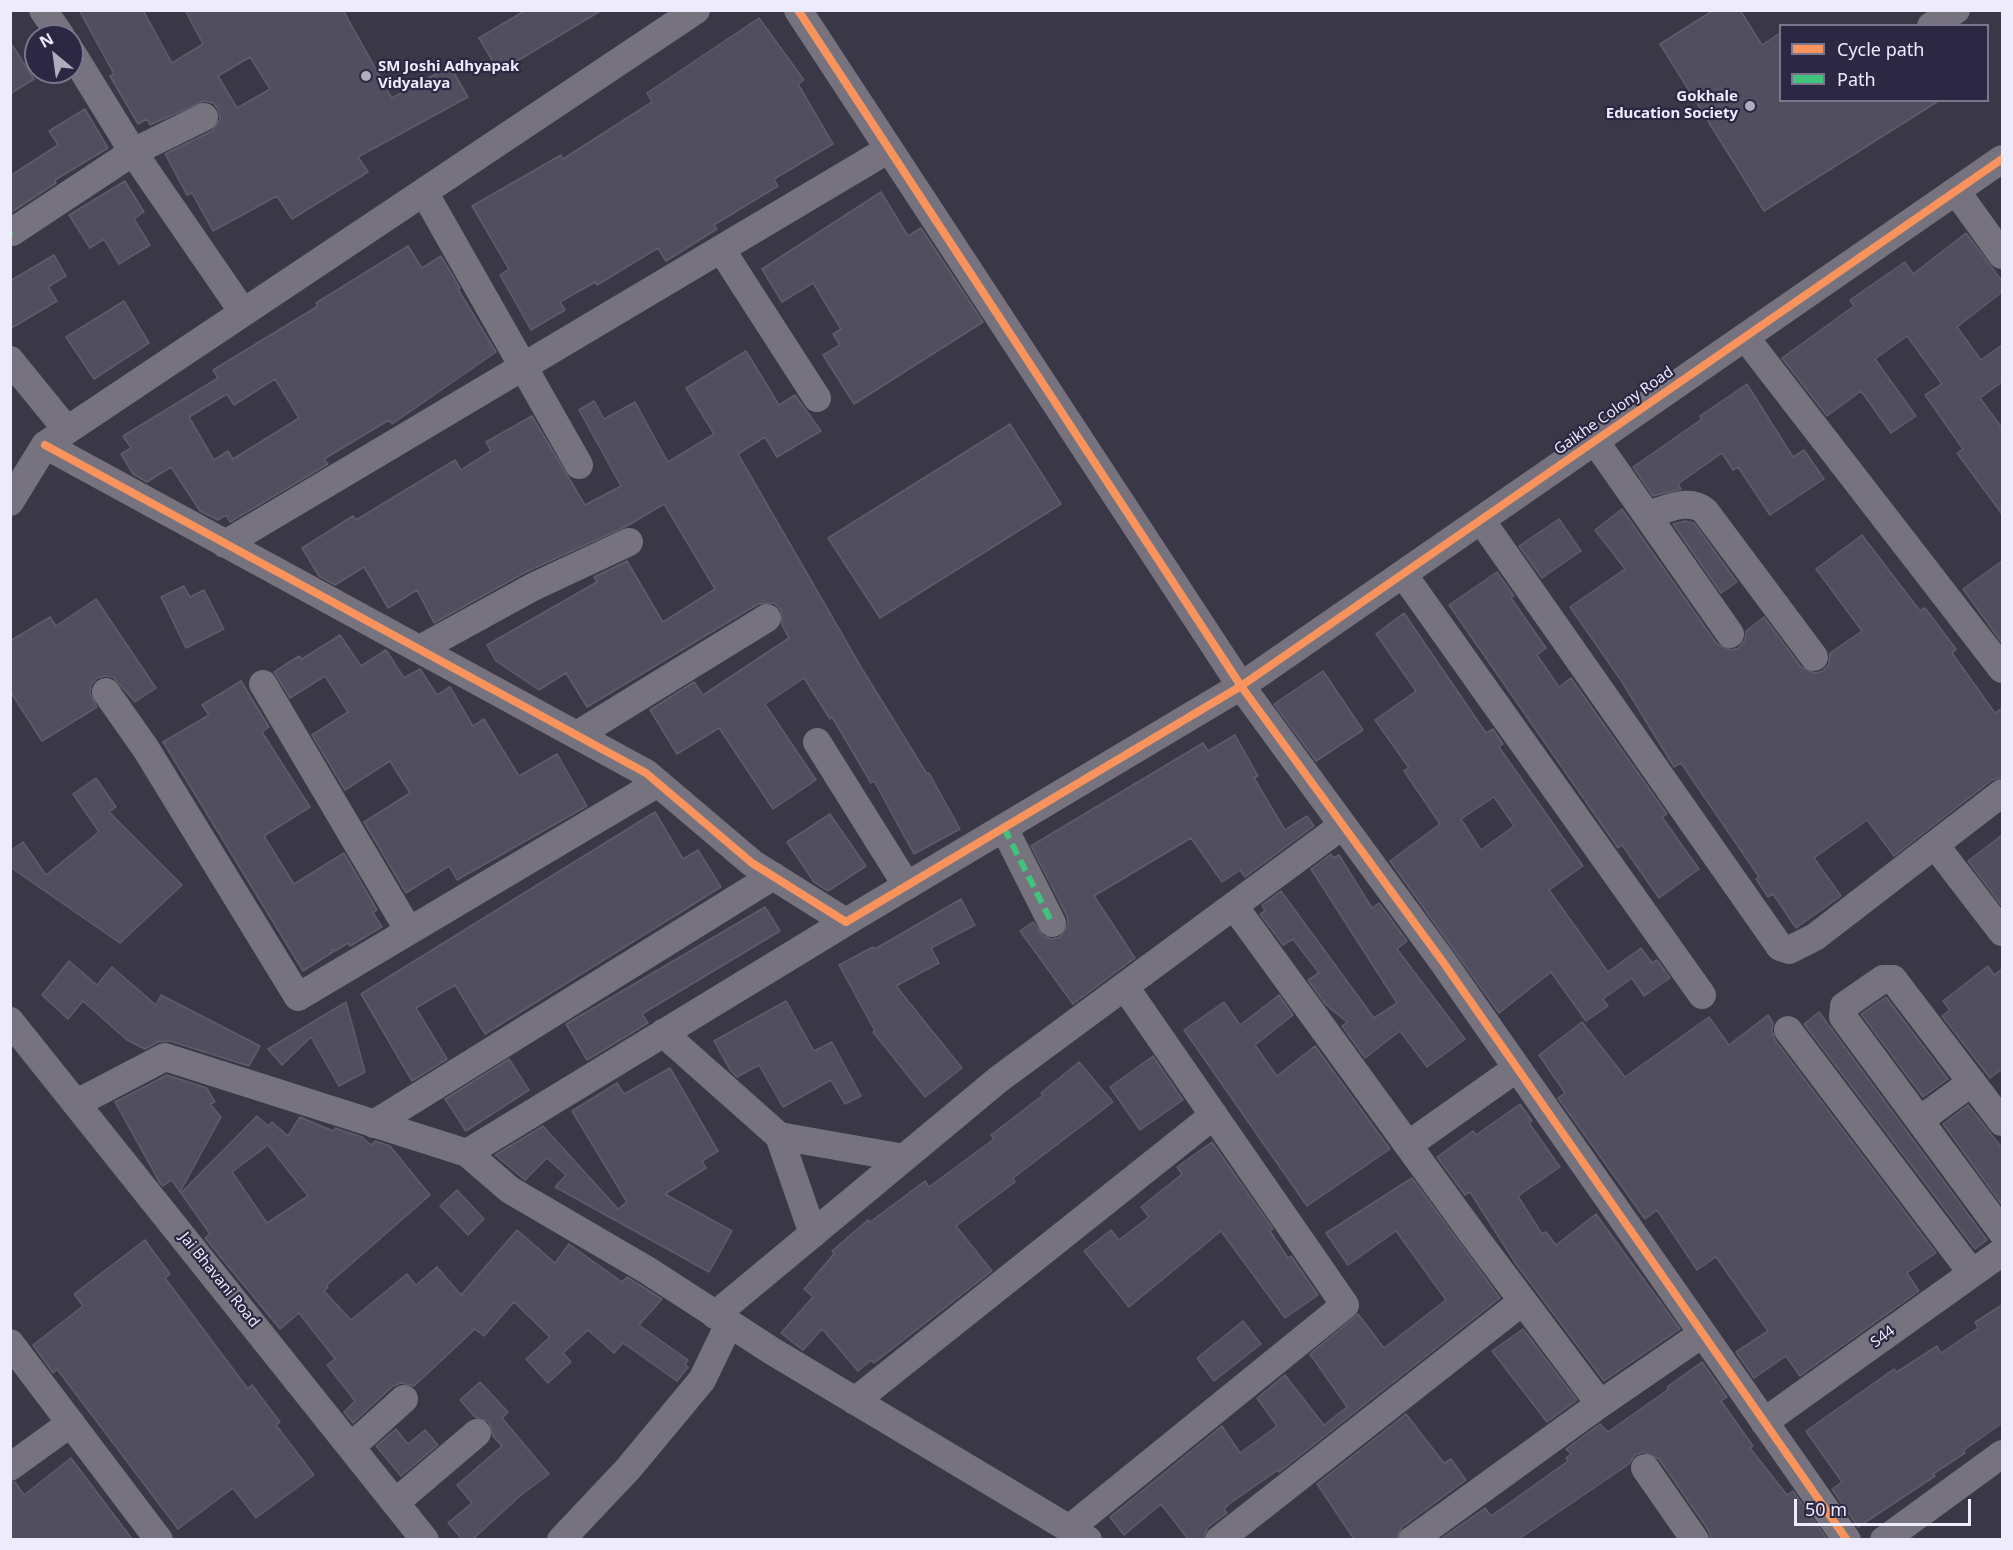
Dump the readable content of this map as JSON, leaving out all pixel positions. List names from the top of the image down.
{
  "streets": {
    "street": ["Gaikhe Colony Road", "Jai Bhavani Road", "S44"]
  },
  "places": ["SM Joshi Adhyapak Vidyalaya", "Gokhale Education Society"],
  "legend": ["Cycle path", "Path"],
  "scale_bar": "50 m",
  "north": "top left"
}
